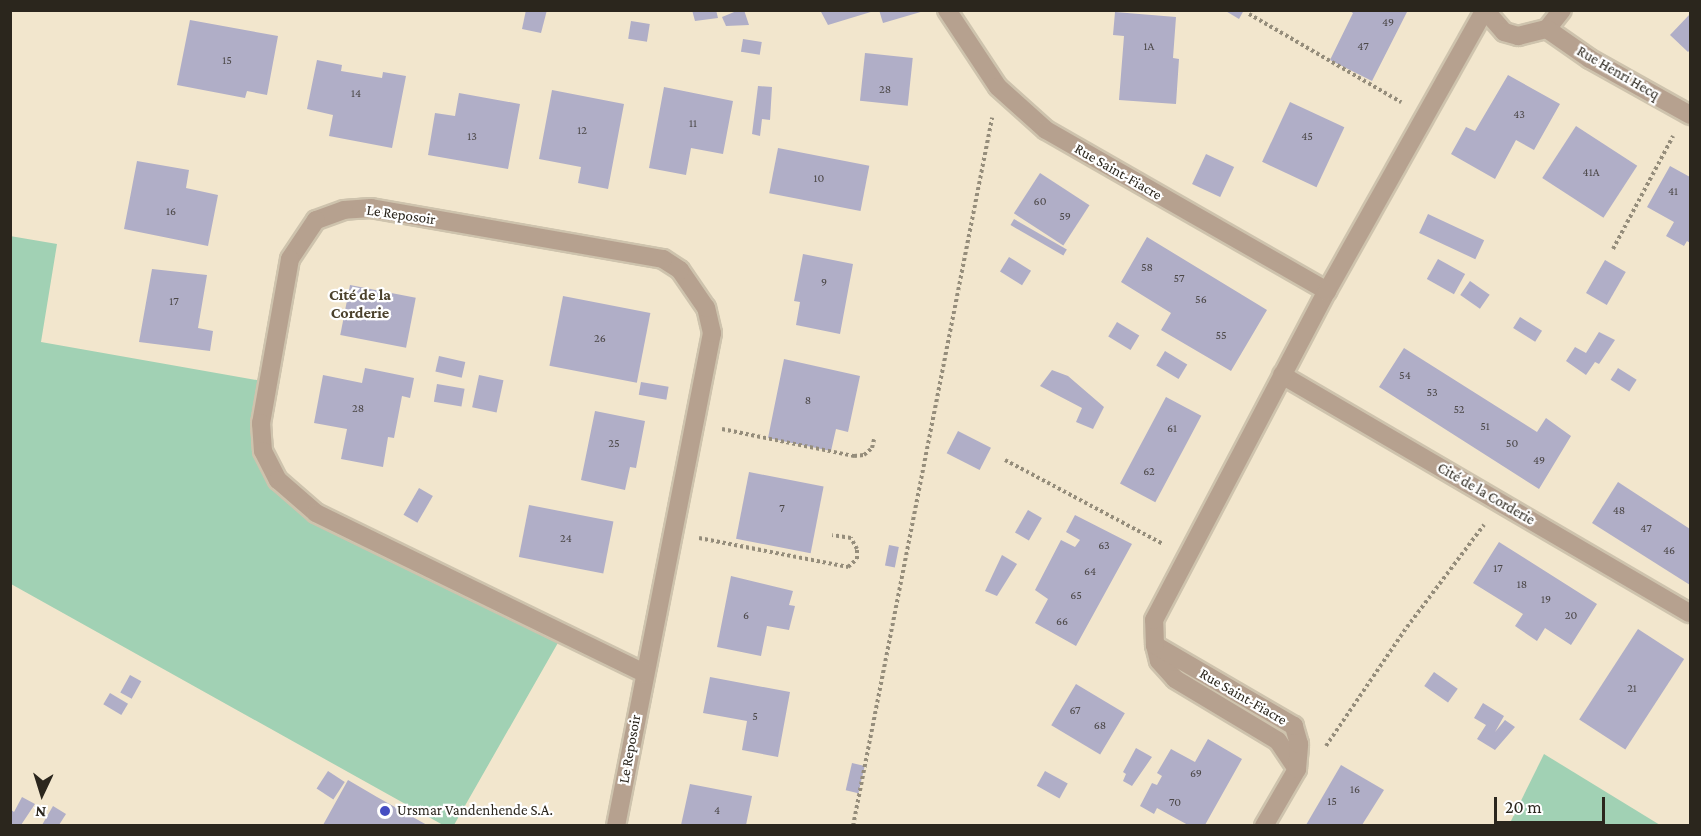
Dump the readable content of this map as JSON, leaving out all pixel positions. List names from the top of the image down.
{
  "streets": {
    "street": [
      "Rue Henri Hecq",
      "Rue Saint-Fiacre",
      "Le Reposoir",
      "Cité de la Corderie"
    ]
  },
  "crossings": [
    ["Rue Saint-Fiacre", "Cité de la Corderie"]
  ],
  "districts": ["Cité de la Corderie"],
  "places": ["Ursmar Vandenhende S.A."],
  "house_numbers": [
    "49",
    "1A",
    "47",
    "15",
    "28",
    "14",
    "43",
    "11",
    "12",
    "13",
    "45",
    "41A",
    "10",
    "41",
    "60",
    "16",
    "59",
    "58",
    "57",
    "9",
    "56",
    "17",
    "55",
    "26",
    "54",
    "53",
    "8",
    "28",
    "52",
    "51",
    "61",
    "25",
    "50",
    "49",
    "62",
    "7",
    "48",
    "47",
    "24",
    "63",
    "46",
    "17",
    "64",
    "18",
    "65",
    "19",
    "6",
    "20",
    "66",
    "21",
    "67",
    "5",
    "68",
    "69",
    "16",
    "15",
    "70",
    "4"
  ],
  "scale_bar": "20 m",
  "north": "bottom"
}
